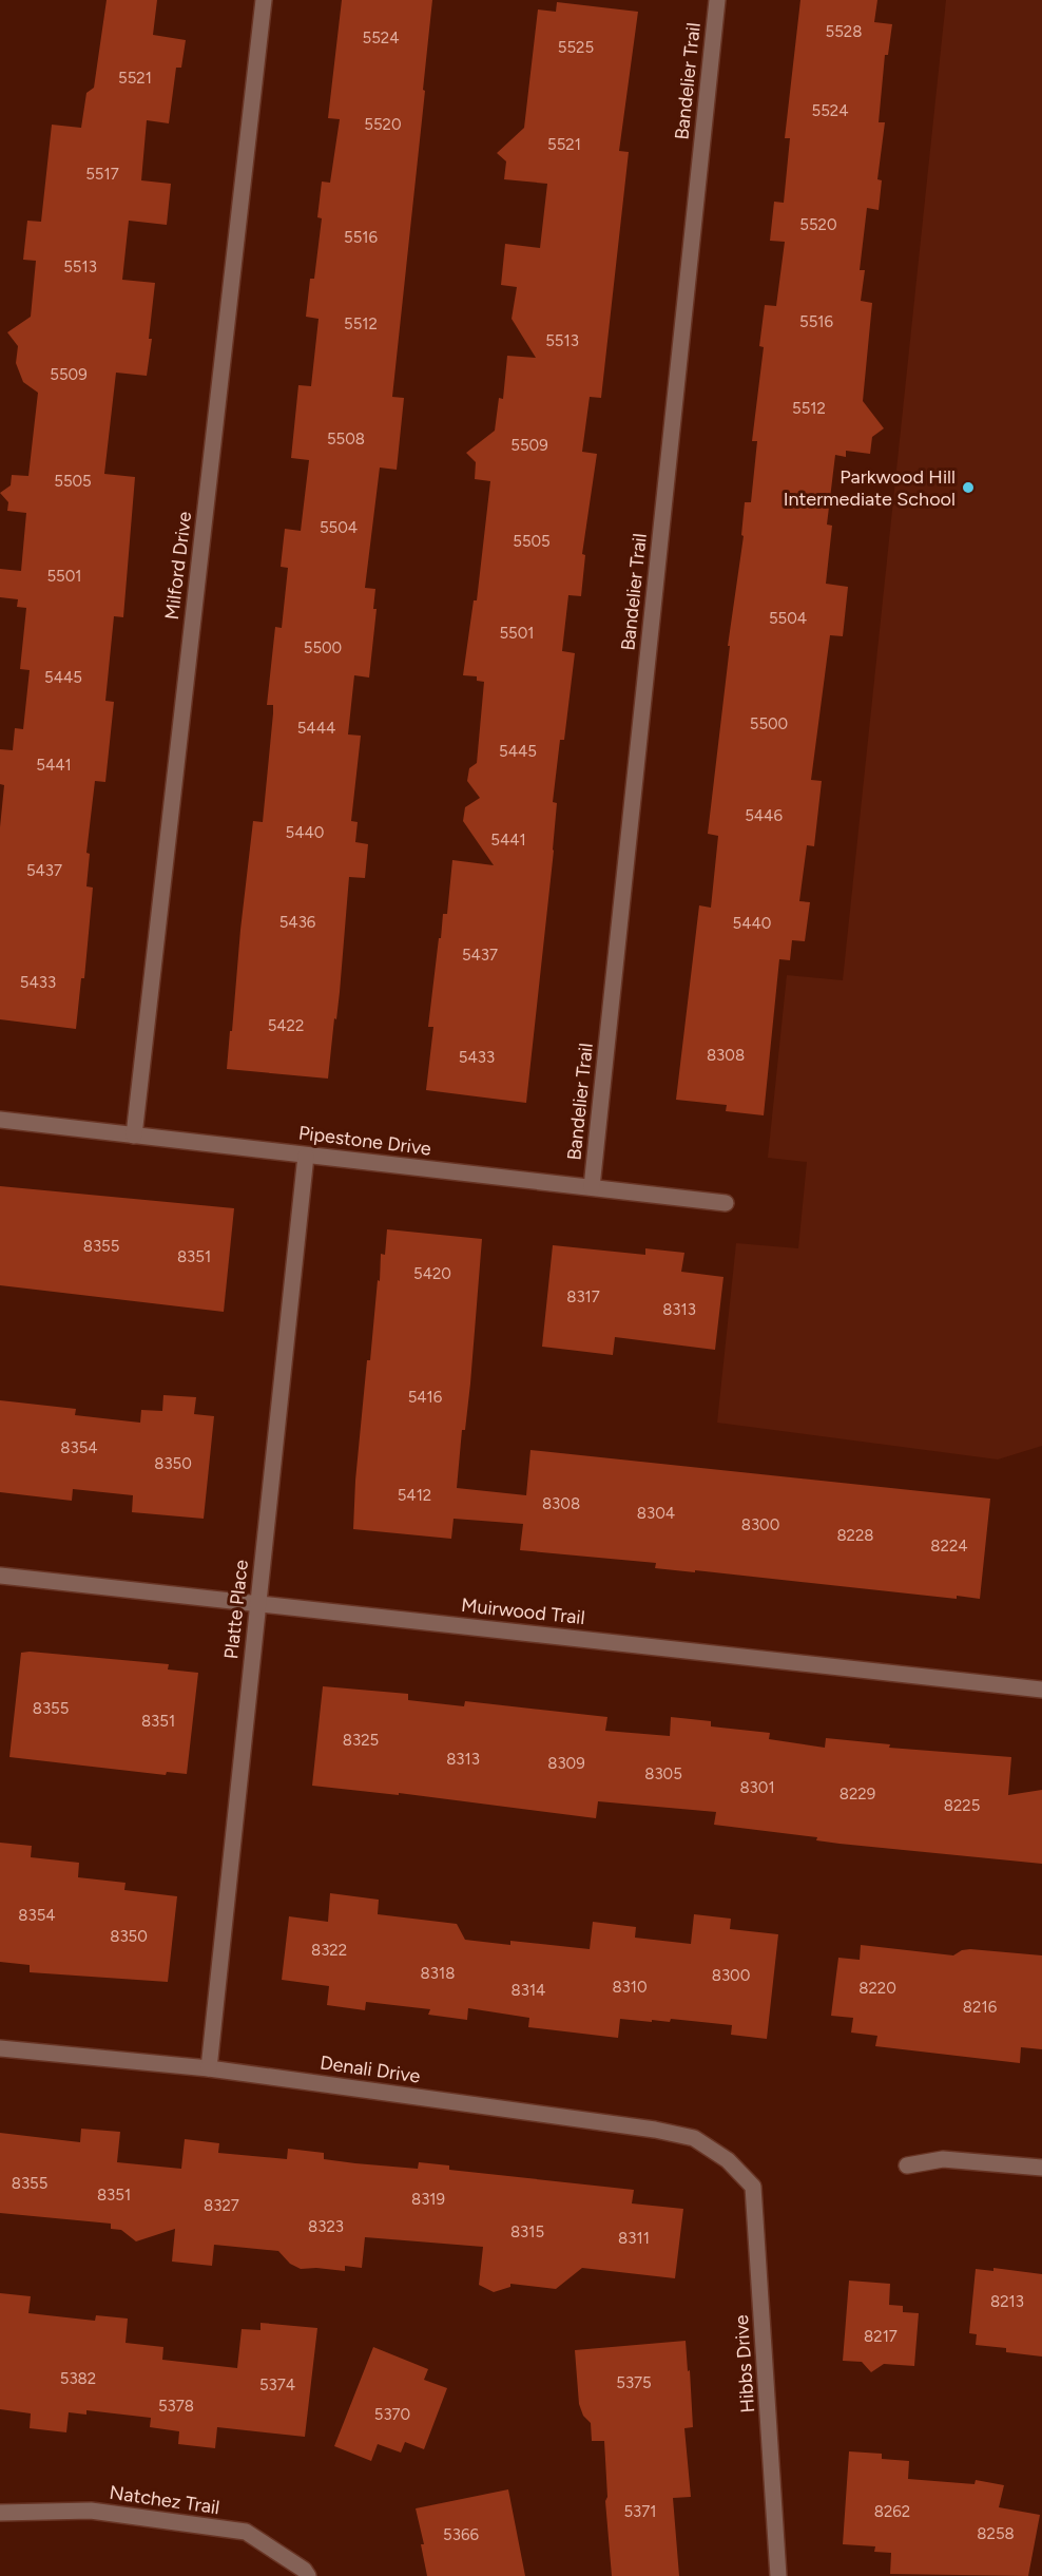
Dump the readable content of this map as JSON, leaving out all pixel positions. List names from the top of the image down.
{
  "streets": {
    "street": [
      "Bandelier Trail",
      "Milford Drive",
      "Pipestone Drive",
      "Platte Place",
      "Muirwood Trail",
      "Denali Drive",
      "Hibbs Drive",
      "Natchez Trail"
    ]
  },
  "crossings": [
    ["Bandelier Trail", "Pipestone Drive"],
    ["Milford Drive", "Pipestone Drive"],
    ["Pipestone Drive", "Platte Place"],
    ["Platte Place", "Muirwood Trail"],
    ["Platte Place", "Denali Drive"],
    ["Denali Drive", "Hibbs Drive"]
  ],
  "places": ["Parkwood Hill Intermediate School"],
  "house_numbers": [
    "5528",
    "5524",
    "5525",
    "5521",
    "5524",
    "5520",
    "5521",
    "5517",
    "5520",
    "5516",
    "5513",
    "5516",
    "5512",
    "5513",
    "5509",
    "5512",
    "5508",
    "5509",
    "5505",
    "5504",
    "5505",
    "5501",
    "5504",
    "5501",
    "5500",
    "5445",
    "5500",
    "5444",
    "5445",
    "5441",
    "5446",
    "5440",
    "5441",
    "5437",
    "5436",
    "5440",
    "5437",
    "5433",
    "5422",
    "8308",
    "5433",
    "8355",
    "8351",
    "5420",
    "8317",
    "8313",
    "5416",
    "8354",
    "8350",
    "5412",
    "8308",
    "8304",
    "8300",
    "8228",
    "8224",
    "8355",
    "8351",
    "8325",
    "8313",
    "8309",
    "8305",
    "8301",
    "8229",
    "8225",
    "8354",
    "8350",
    "8322",
    "8318",
    "8300",
    "8310",
    "8220",
    "8314",
    "8216",
    "8355",
    "8351",
    "8319",
    "8327",
    "8323",
    "8315",
    "8311",
    "8213",
    "8217",
    "5382",
    "5375",
    "5374",
    "5378",
    "5370",
    "5371",
    "8262",
    "8258",
    "5366"
  ]
}
